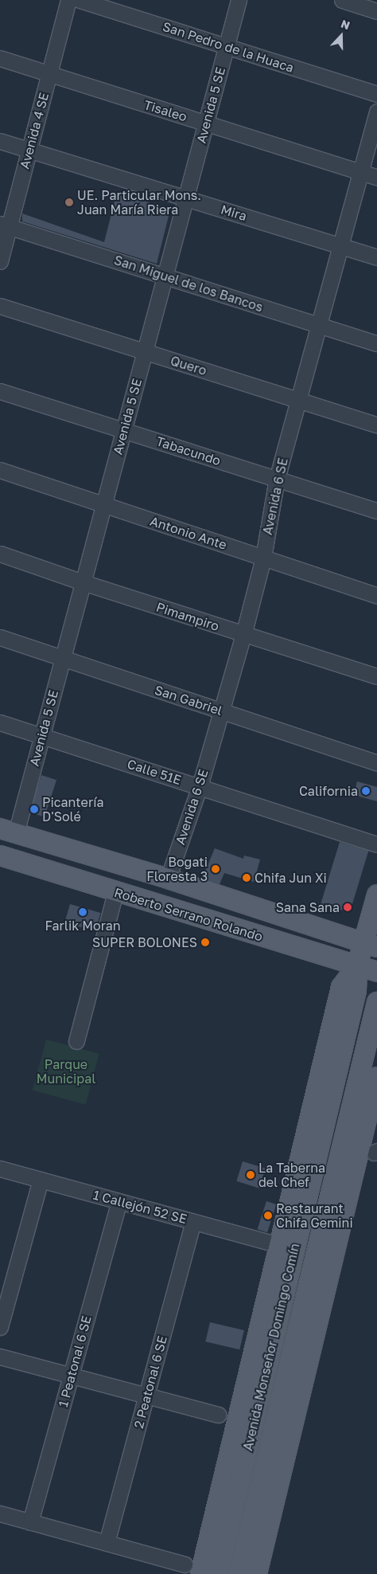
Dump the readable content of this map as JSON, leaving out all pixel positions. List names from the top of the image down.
{
  "streets": {
    "main road": ["Roberto Serrano Rolando", "Avenida Monseñor Domingo Comín"],
    "street": [
      "San Pedro de la Huaca",
      "Avenida 5 SE",
      "Tisaleo",
      "Avenida 4 SE",
      "Mira",
      "San Miguel de los Bancos",
      "Quero",
      "Tabacundo",
      "Avenida 6 SE",
      "Antonio Ante",
      "Pimampiro",
      "San Gabriel",
      "Calle 51E",
      "1 Callejón 52 SE",
      "1 Peatonal 6 SE",
      "2 Peatonal 6 SE"
    ]
  },
  "crossings": [
    ["San Pedro de la Huaca", "Avenida 5 SE"],
    ["Avenida 5 SE", "Tisaleo"],
    ["Avenida 5 SE", "Mira"],
    ["Avenida 5 SE", "San Miguel de los Bancos"],
    ["Avenida 5 SE", "Quero"],
    ["Avenida 5 SE", "Tabacundo"],
    ["Avenida 5 SE", "Antonio Ante"],
    ["Avenida 5 SE", "Pimampiro"],
    ["Avenida 5 SE", "San Gabriel"],
    ["Avenida 5 SE", "Calle 51E"],
    ["Avenida 5 SE", "Roberto Serrano Rolando"],
    ["Tisaleo", "Avenida 4 SE"],
    ["Tisaleo", "Avenida 6 SE"],
    ["Avenida 4 SE", "Mira"],
    ["Avenida 4 SE", "San Miguel de los Bancos"],
    ["Mira", "Avenida 6 SE"],
    ["San Miguel de los Bancos", "Avenida 6 SE"],
    ["Quero", "Avenida 6 SE"],
    ["Tabacundo", "Avenida 6 SE"],
    ["Avenida 6 SE", "Antonio Ante"],
    ["Avenida 6 SE", "Pimampiro"],
    ["Avenida 6 SE", "San Gabriel"],
    ["Avenida 6 SE", "Calle 51E"],
    ["Avenida 6 SE", "Roberto Serrano Rolando"],
    ["Roberto Serrano Rolando", "Avenida Monseñor Domingo Comín"],
    ["1 Callejón 52 SE", "Avenida Monseñor Domingo Comín"],
    ["1 Callejón 52 SE", "1 Peatonal 6 SE"],
    ["1 Callejón 52 SE", "2 Peatonal 6 SE"]
  ],
  "parks": ["Parque Municipal"],
  "places": [
    "UE. Particular Mons. Juan María Riera",
    "California",
    "Picantería D'Solé",
    "Bogati Floresta 3",
    "Chifa Jun Xi",
    "Sana Sana",
    "Farlik Moran",
    "SUPER BOLONES",
    "La Taberna del Chef",
    "Restaurant Chifa Gemini"
  ],
  "north": "top"
}
